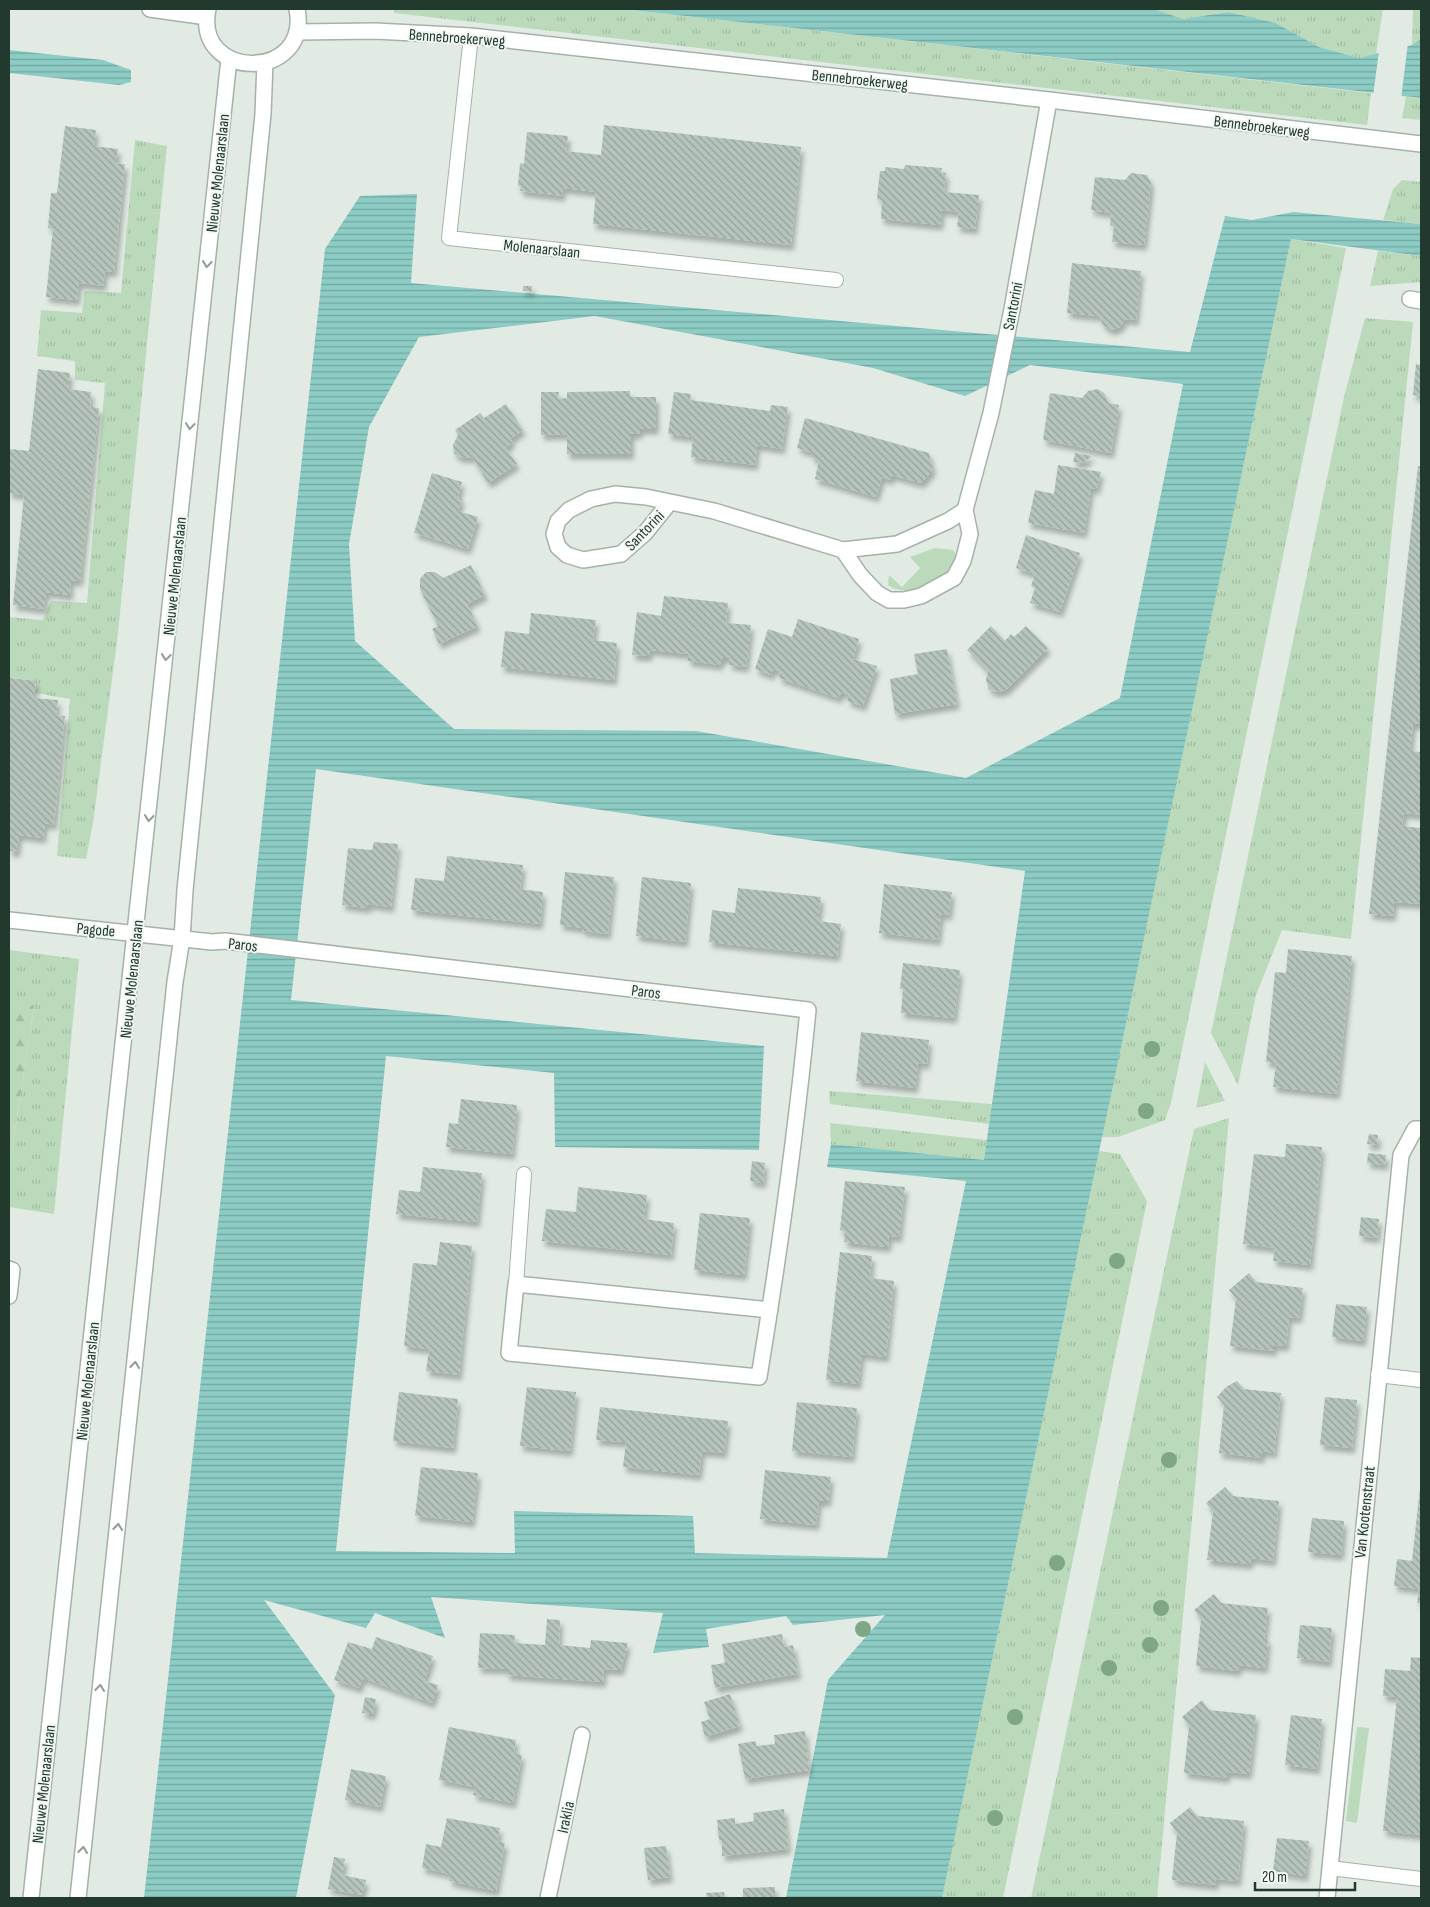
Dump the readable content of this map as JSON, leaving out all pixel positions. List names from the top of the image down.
{
  "streets": {
    "street": [
      "Bennebroekerweg",
      "Nieuwe Molenaarslaan",
      "Santorini",
      "Pagode",
      "Paros",
      "Van Kootenstraat",
      "Iraklia"
    ],
    "lane": ["Molenaarslaan"]
  },
  "crossings": [
    ["Bennebroekerweg", "Molenaarslaan"],
    ["Bennebroekerweg", "Santorini"],
    ["Nieuwe Molenaarslaan", "Pagode"],
    ["Pagode", "Paros"]
  ],
  "scale_bar": "20 m"
}
